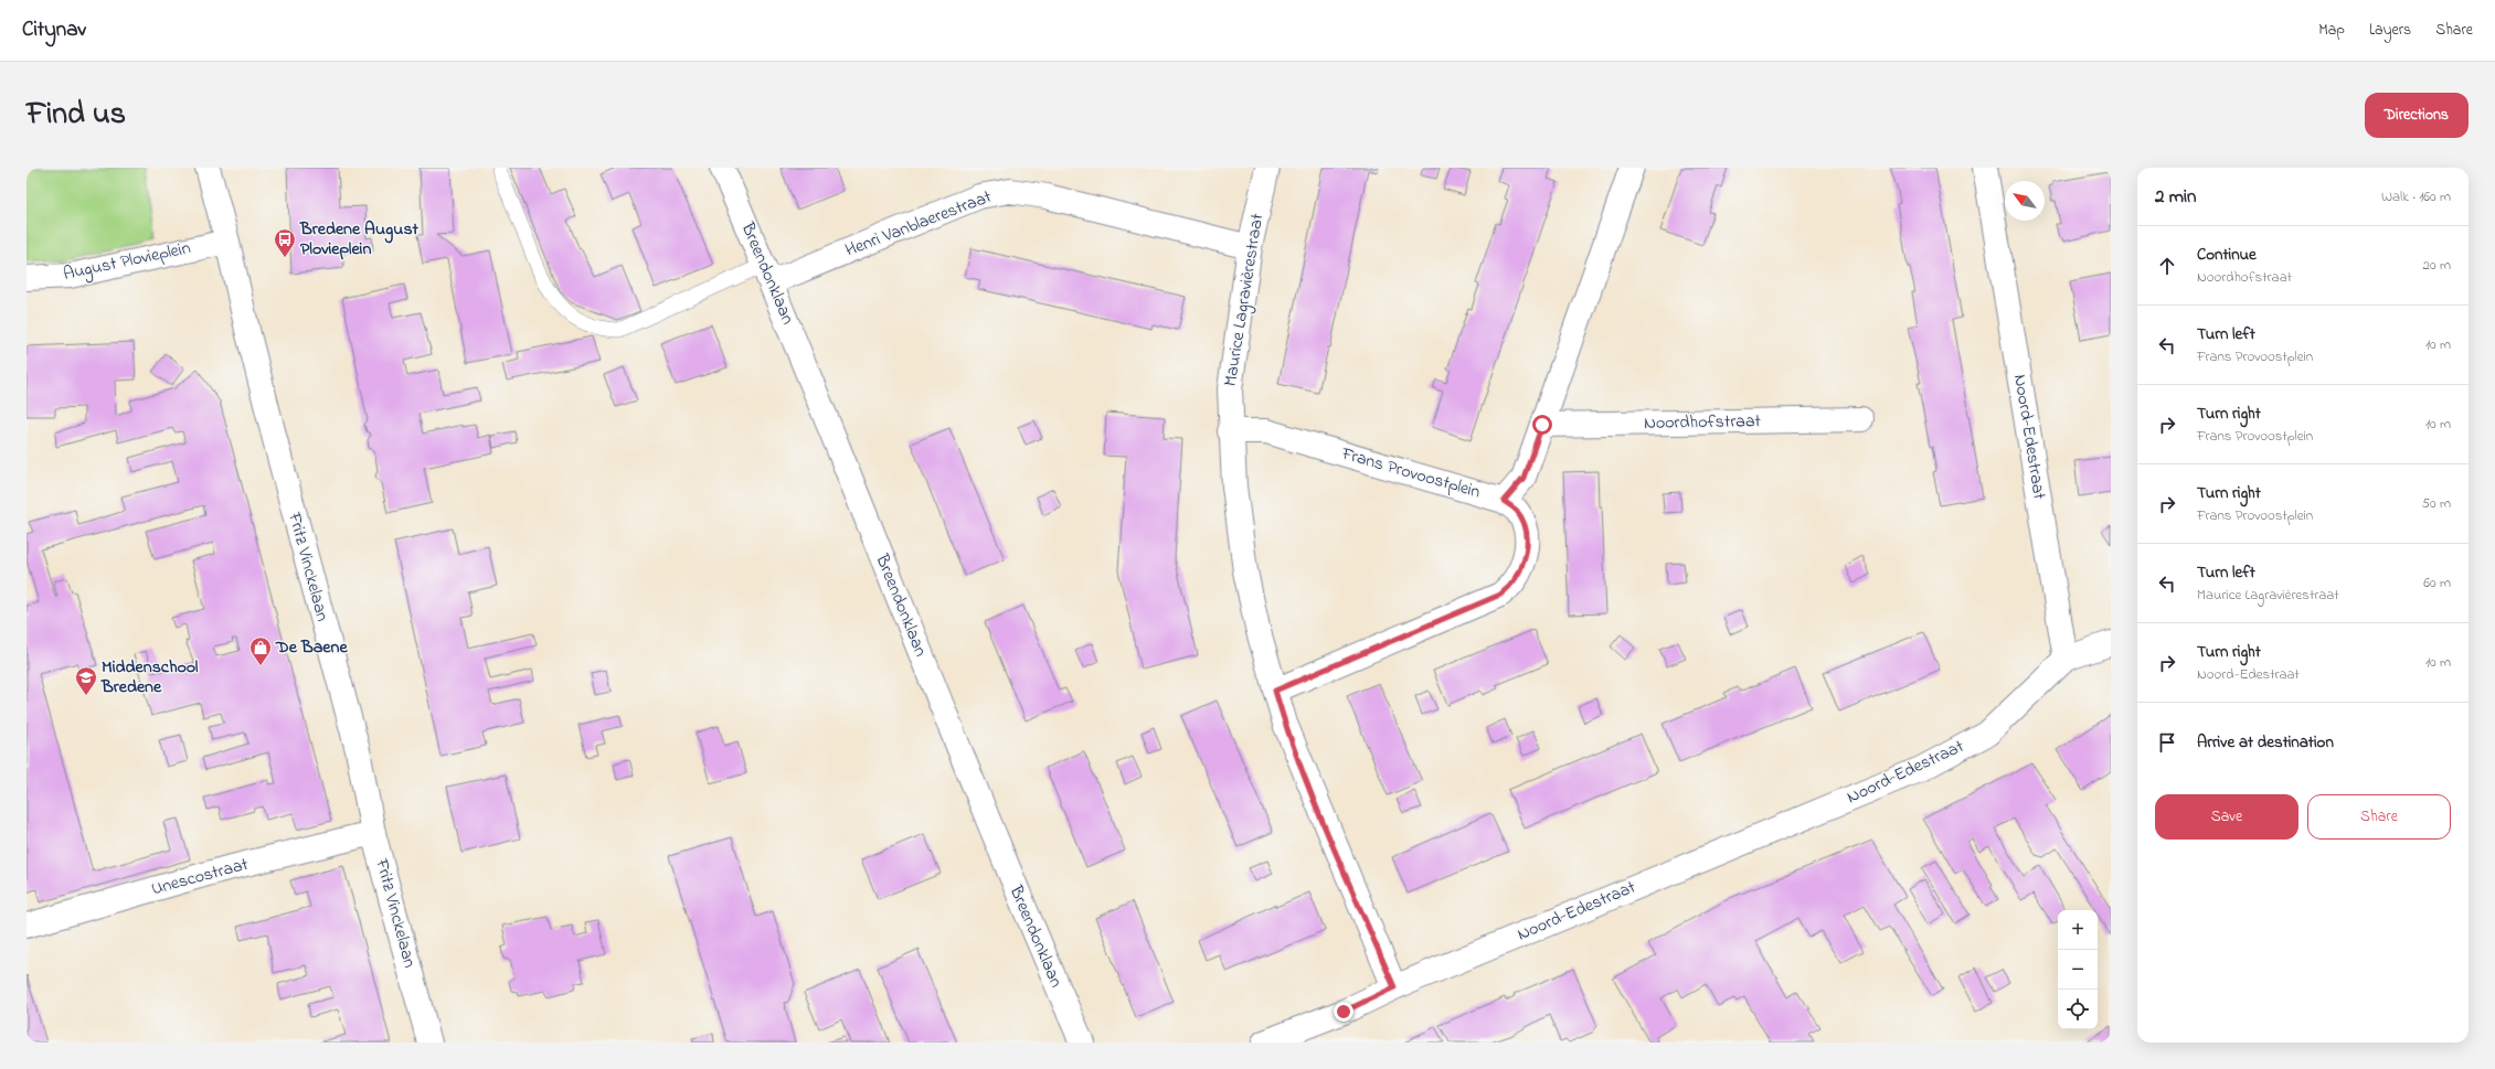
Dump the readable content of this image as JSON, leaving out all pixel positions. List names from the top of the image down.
{
  "streets": {
    "street": [
      "Henri Vanblaerestraat",
      "August Plovieplein",
      "Breendonklaan",
      "Maurice Lagravièrestraat",
      "Noordhofstraat",
      "Noord-Edestraat",
      "Frans Provoostplein",
      "Fritz Vinckelaan",
      "Unescostraat"
    ]
  },
  "crossings": [
    ["Henri Vanblaerestraat", "Breendonklaan"],
    ["Henri Vanblaerestraat", "Maurice Lagravièrestraat"],
    ["August Plovieplein", "Fritz Vinckelaan"],
    ["Maurice Lagravièrestraat", "Noord-Edestraat"],
    ["Maurice Lagravièrestraat", "Frans Provoostplein"],
    ["Fritz Vinckelaan", "Unescostraat"]
  ],
  "places": {
    "bus stop": ["Bredene August Plovieplein"],
    "shop": ["De Baene"],
    "school or university": ["Middenschool Bredene"]
  },
  "north": "top left",
  "page": {
    "header": "Citynav",
    "nav": ["Map", "Layers", "Share"],
    "title": "Find us",
    "buttons": [
      "Directions",
      ["Save", "Share"]
    ],
    "heading": ["2 min", "Walk · 160 m"],
    "list": [
      ["Continue", "Noordhofstraat", "20 m"],
      ["Turn left", "Frans Provoostplein", "10 m"],
      ["Turn right", "Frans Provoostplein", "10 m"],
      ["Turn right", "Frans Provoostplein", "50 m"],
      ["Turn left", "Maurice Lagravièrestraat", "60 m"],
      ["Turn right", "Noord-Edestraat", "10 m"],
      "Arrive at destination"
    ],
    "map_buttons": ["+", "−"]
  }
}
